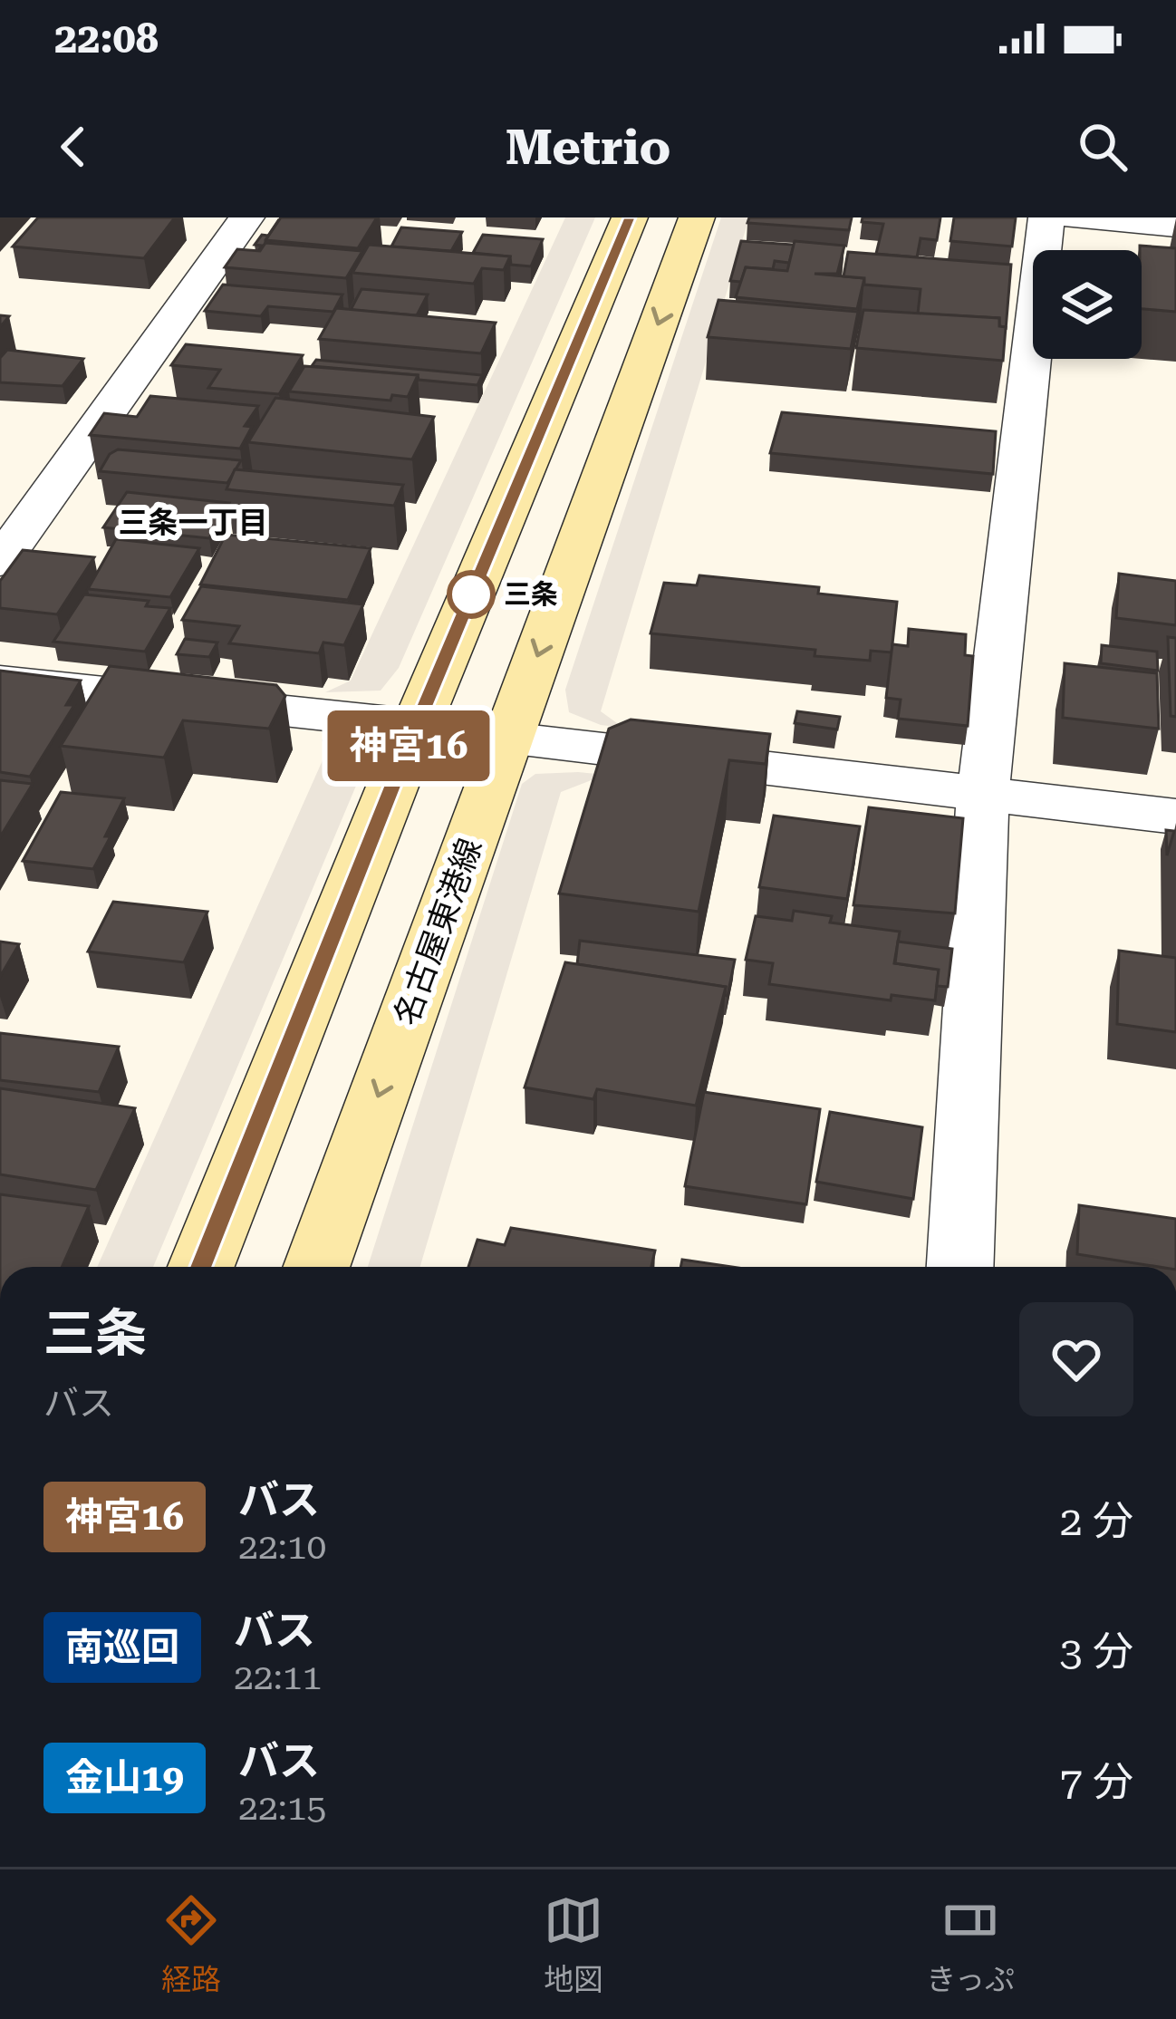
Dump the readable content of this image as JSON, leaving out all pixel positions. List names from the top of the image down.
{
  "streets": {
    "main road": ["名古屋東港線"]
  },
  "districts": ["三条一丁目"],
  "places": ["三条"],
  "lines": ["bus line 神宮16"],
  "page": {
    "status": "22:08",
    "header": "Metrio",
    "on_map": "神宮16",
    "heading": ["三条", "バス"],
    "list": [
      {
        "mark": "神宮16",
        "name": "バス",
        "note": "22:10",
        "value": "2 分"
      },
      {
        "mark": "南巡回",
        "name": "バス",
        "note": "22:11",
        "value": "3 分"
      },
      {
        "mark": "金山19",
        "name": "バス",
        "note": "22:15",
        "value": "7 分"
      }
    ],
    "tabs": ["経路", "地図", "きっぷ"]
  }
}
